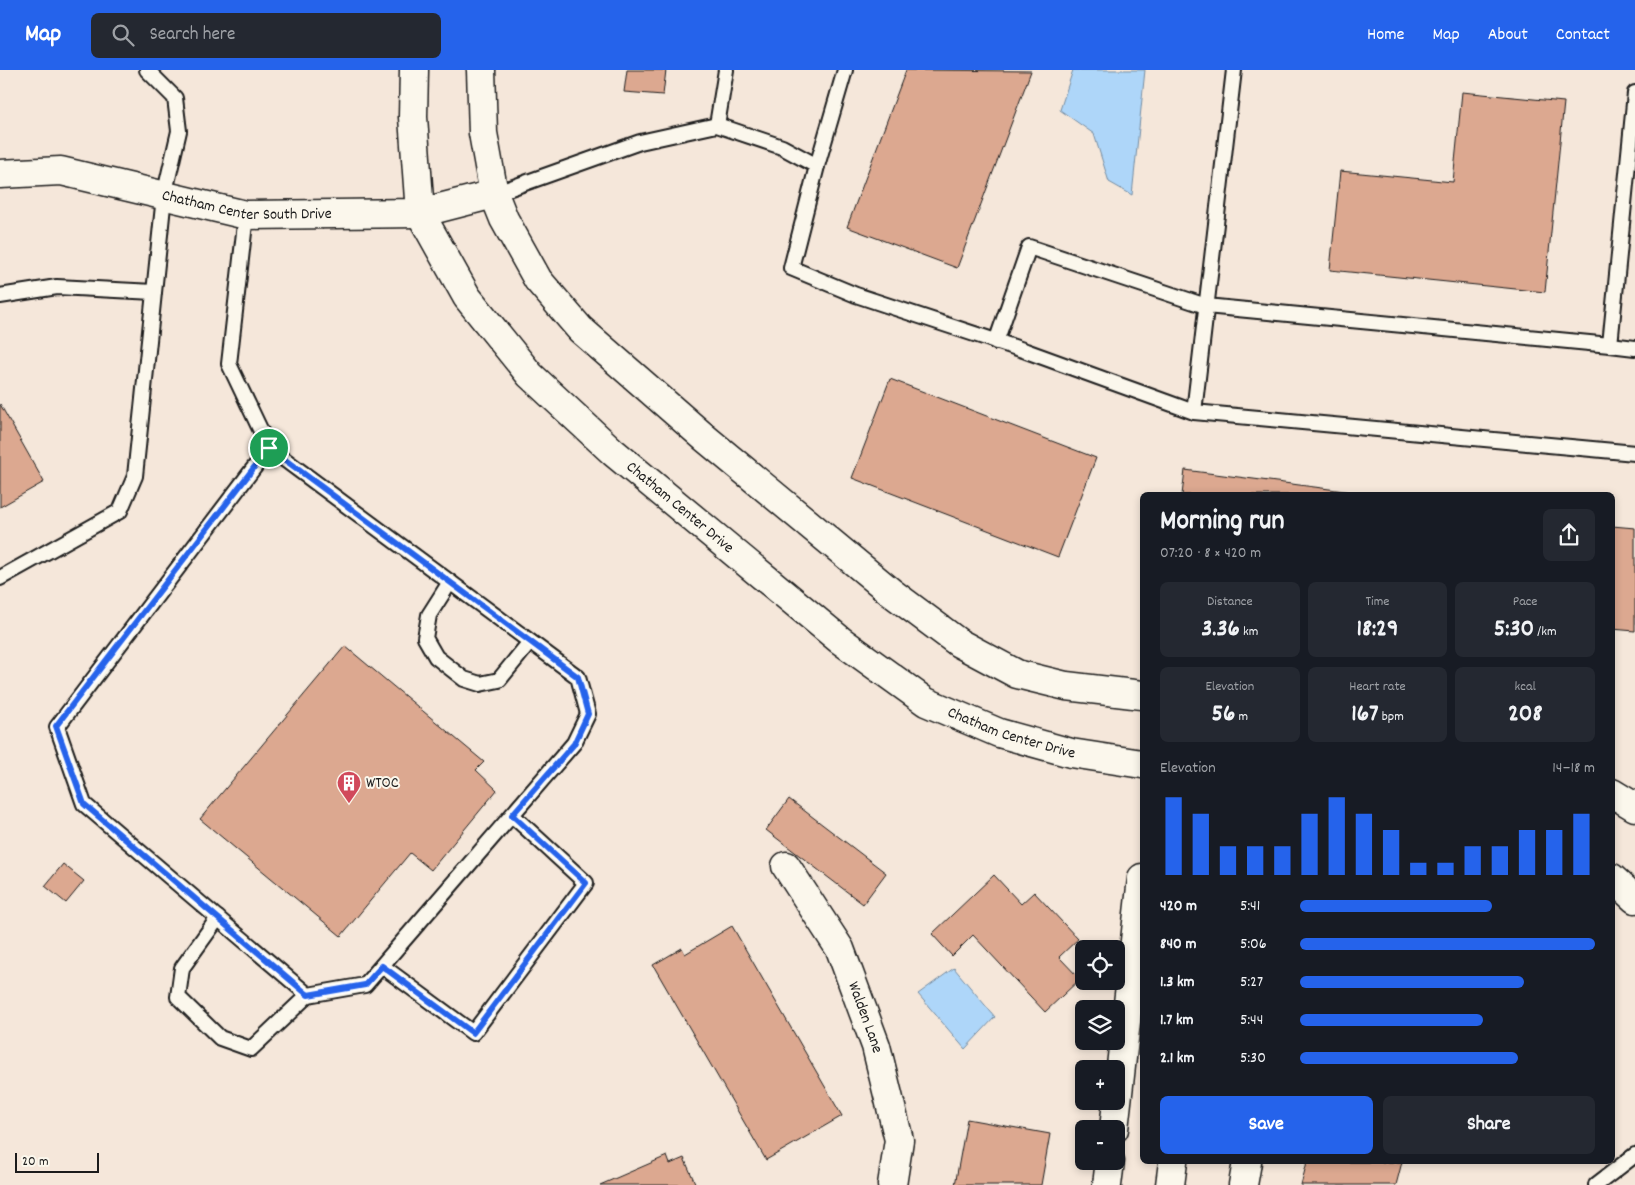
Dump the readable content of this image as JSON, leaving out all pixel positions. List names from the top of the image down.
{
  "streets": {
    "street": ["Chatham Center South Drive", "Chatham Center Drive", "Walden Lane"]
  },
  "crossings": [
    ["Chatham Center South Drive", "Chatham Center Drive"]
  ],
  "places": {
    "building": ["WTOC"]
  },
  "scale_bar": "20 m",
  "page": {
    "header": "Map",
    "search": "Search here",
    "nav": [
      "Home",
      "Map",
      "About",
      "Contact"
    ],
    "heading": ["Morning run", "07:20 · 8 × 420 m"],
    "stats": [
      ["Distance", "3.36 km"],
      ["Time", "18:29"],
      ["Pace", "5:30 /km"],
      ["Elevation", "56 m"],
      ["Heart rate", "167 bpm"],
      ["kcal", "208"]
    ],
    "chart": ["Elevation", "14–18 m"],
    "list": [
      {
        "name": "420 m",
        "note": "5:41"
      },
      {
        "name": "840 m",
        "note": "5:06"
      },
      {
        "name": "1.3 km",
        "note": "5:27"
      },
      {
        "name": "1.7 km",
        "note": "5:44"
      },
      {
        "name": "2.1 km",
        "note": "5:30"
      }
    ],
    "map_buttons": ["+", "−"],
    "buttons": ["Save", "Share"],
    "scale": "20 m"
  }
}
